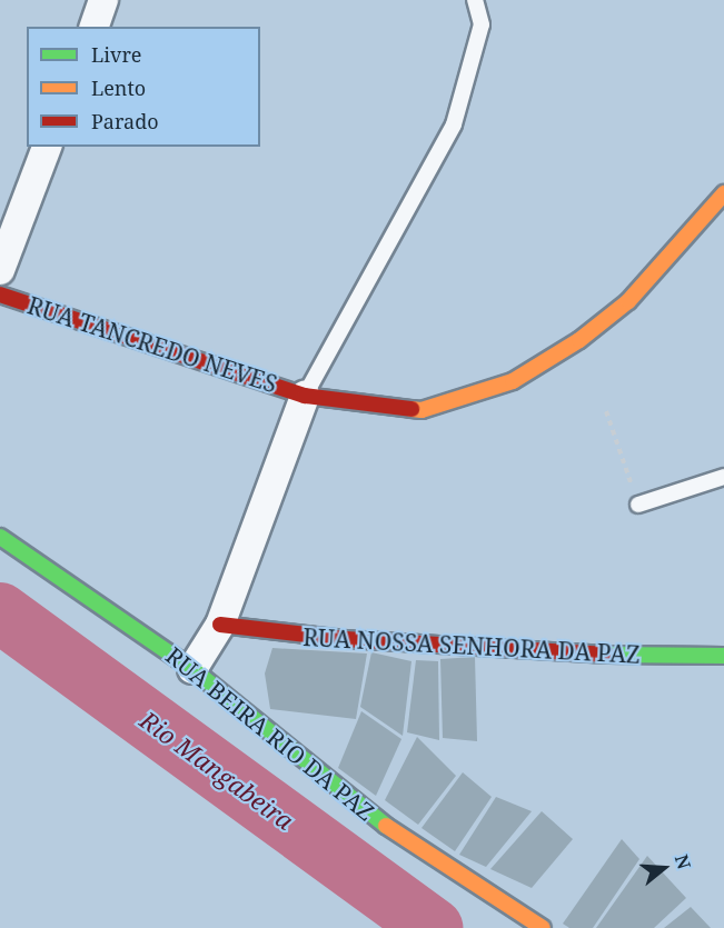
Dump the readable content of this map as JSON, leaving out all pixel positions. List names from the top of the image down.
{
  "streets": {
    "street": ["RUA TANCREDO NEVES", "RUA NOSSA SENHORA DA PAZ", "RUA BEIRA RIO DA PAZ"]
  },
  "water": ["Rio Mangabeira"],
  "legend": ["Livre", "Lento", "Parado"],
  "north": "right"
}
